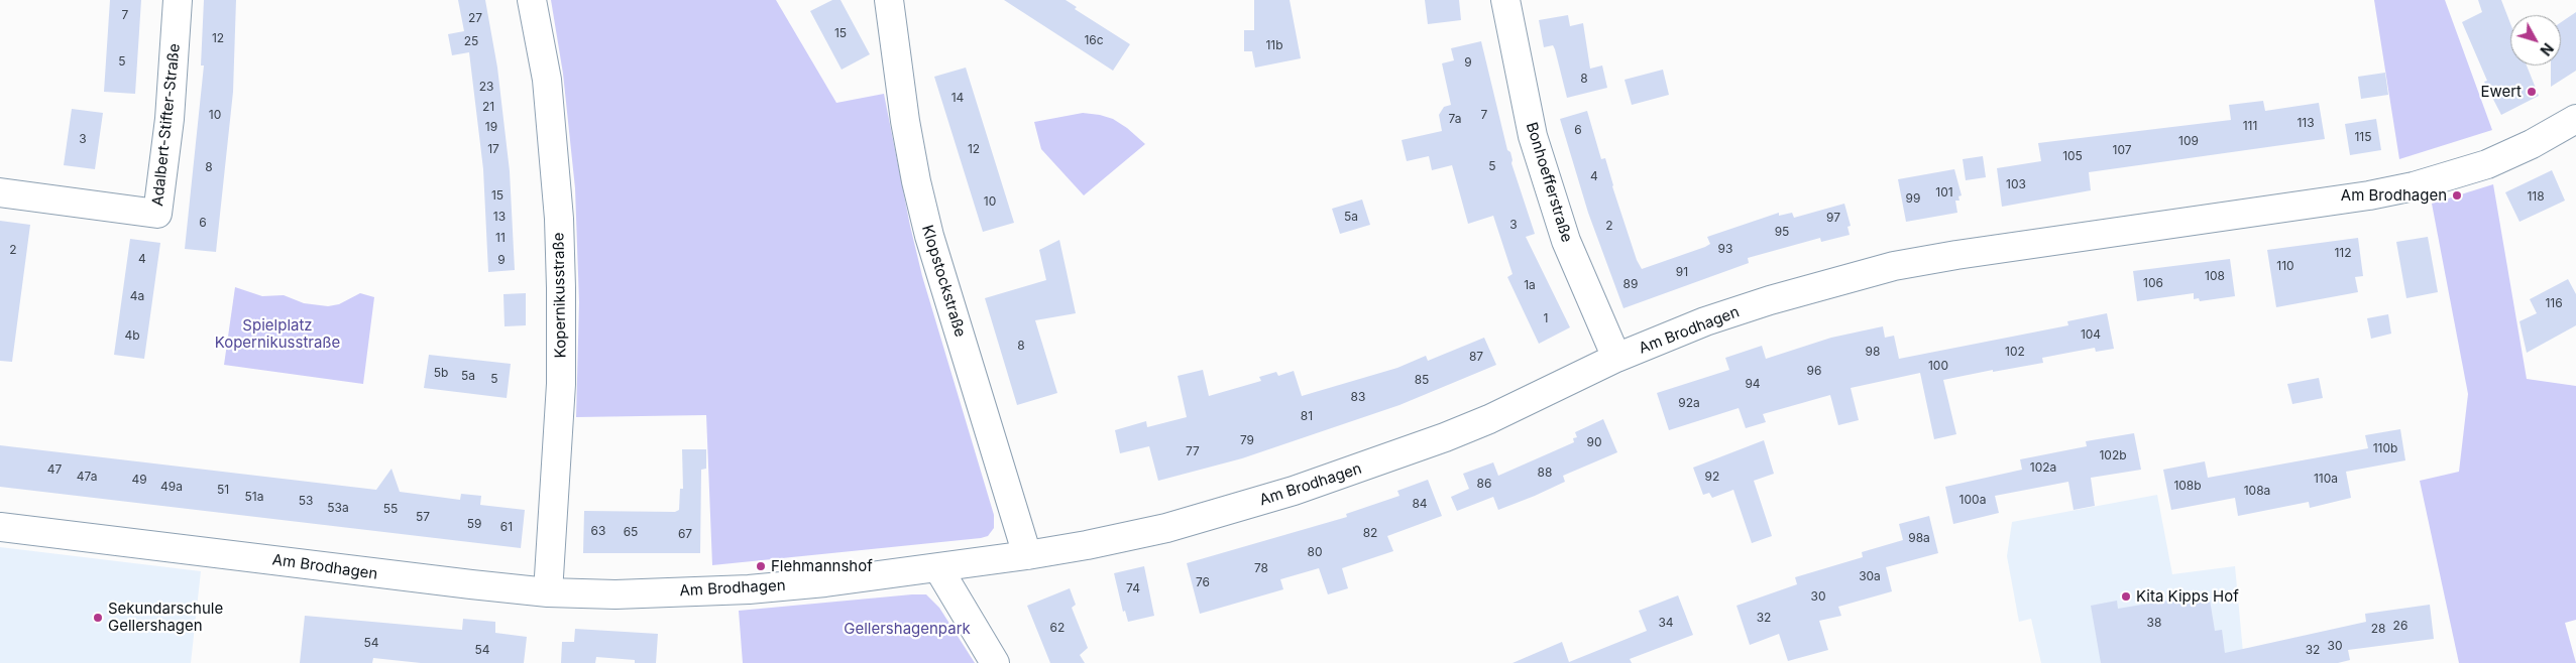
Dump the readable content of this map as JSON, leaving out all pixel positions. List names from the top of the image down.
{
  "streets": {
    "street": [
      "Adalbert-Stifter-Straße",
      "Bonhoefferstraße",
      "Klopstockstraße",
      "Kopernikusstraße",
      "Am Brodhagen"
    ]
  },
  "crossings": [
    ["Bonhoefferstraße", "Am Brodhagen"],
    ["Klopstockstraße", "Am Brodhagen"],
    ["Kopernikusstraße", "Am Brodhagen"]
  ],
  "parks": ["Spielplatz Kopernikusstraße", "Gellershagenpark"],
  "places": [
    "Ewert",
    "Am Brodhagen",
    "Flehmannshof",
    "Kita Kipps Hof",
    "Sekundarschule Gellershagen"
  ],
  "house_numbers": [
    "7",
    "27",
    "15",
    "12",
    "16c",
    "25",
    "11b",
    "5",
    "9",
    "8",
    "23",
    "14",
    "21",
    "10",
    "7",
    "7a",
    "113",
    "111",
    "19",
    "6",
    "115",
    "3",
    "109",
    "17",
    "12",
    "107",
    "105",
    "5",
    "8",
    "4",
    "103",
    "101",
    "15",
    "118",
    "99",
    "10",
    "13",
    "5a",
    "97",
    "6",
    "3",
    "2",
    "95",
    "11",
    "93",
    "2",
    "112",
    "4",
    "9",
    "110",
    "91",
    "108",
    "106",
    "89",
    "1a",
    "4a",
    "116",
    "1",
    "104",
    "4b",
    "8",
    "98",
    "102",
    "87",
    "100",
    "96",
    "5b",
    "5a",
    "5",
    "85",
    "94",
    "83",
    "92a",
    "81",
    "79",
    "90",
    "110b",
    "77",
    "102b",
    "102a",
    "47",
    "88",
    "47a",
    "92",
    "110a",
    "49",
    "86",
    "108b",
    "49a",
    "51",
    "108a",
    "51a",
    "100a",
    "53",
    "84",
    "53a",
    "55",
    "57",
    "59",
    "61",
    "63",
    "65",
    "82",
    "67",
    "98a",
    "80",
    "78",
    "30a",
    "76",
    "74",
    "30",
    "32",
    "34",
    "38",
    "26",
    "62",
    "28",
    "54",
    "30",
    "54",
    "32"
  ],
  "north": "bottom right"
}
